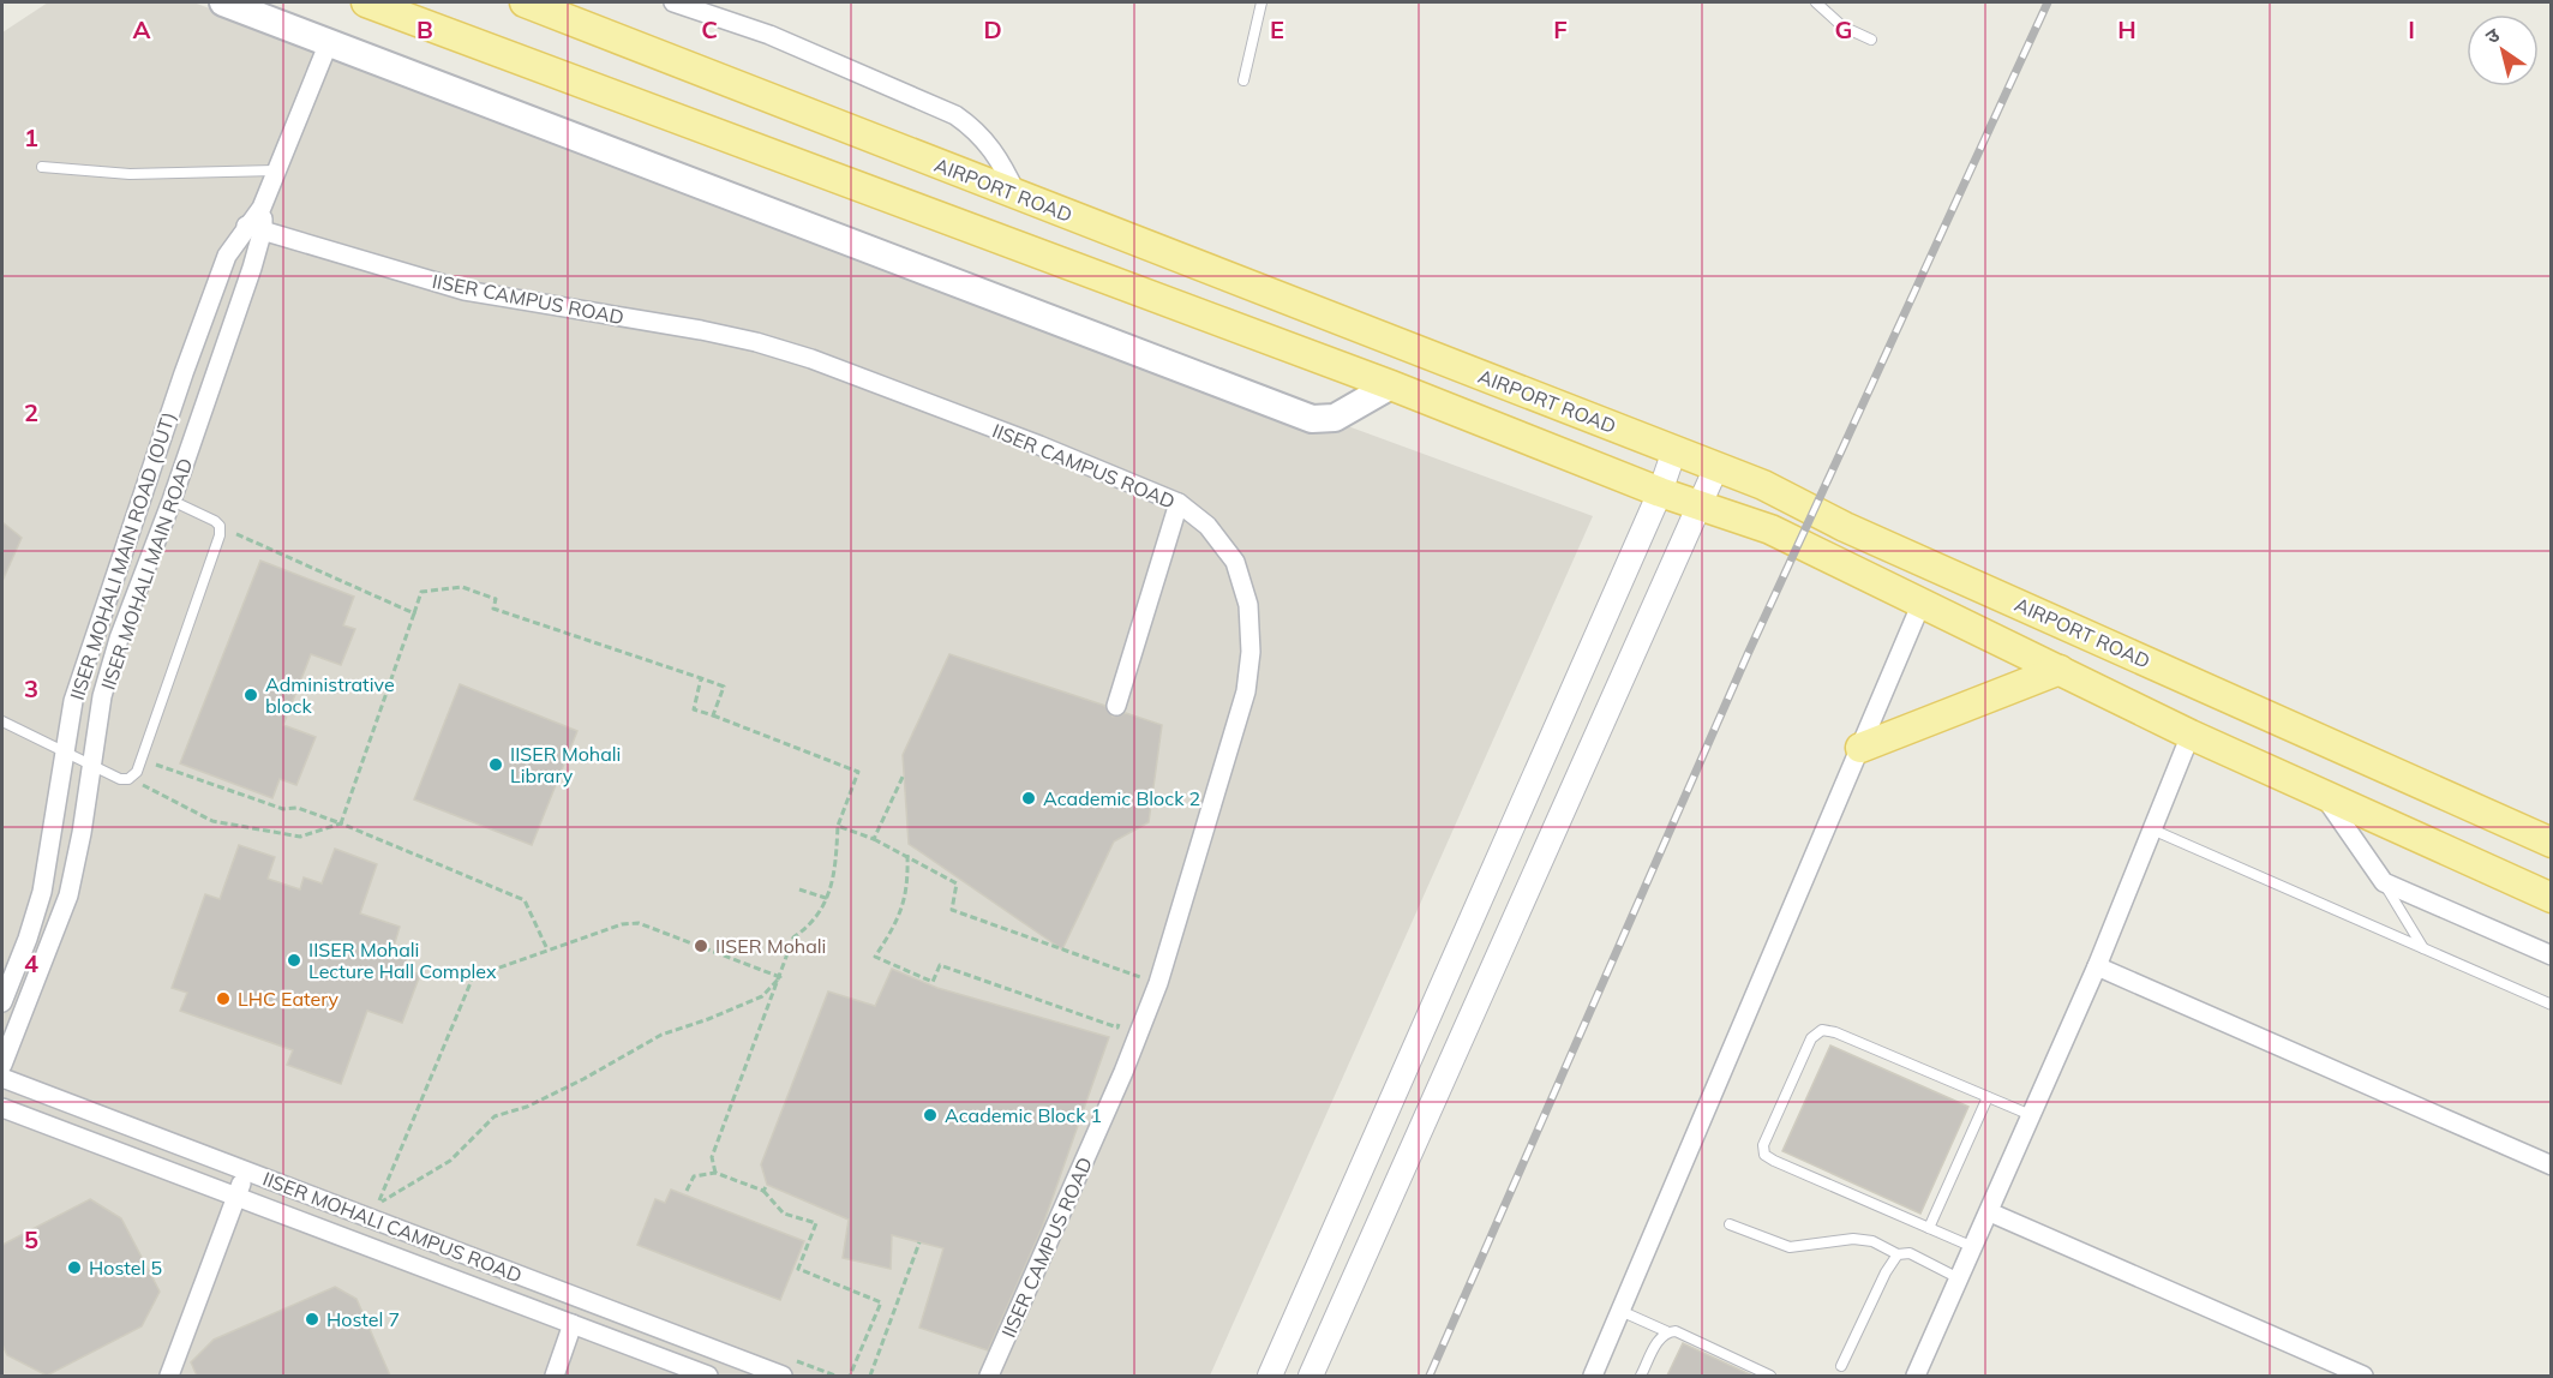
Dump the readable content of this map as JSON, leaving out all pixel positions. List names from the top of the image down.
{
  "streets": {
    "main road": ["AIRPORT ROAD"],
    "street": [
      "IISER CAMPUS ROAD",
      "IISER MOHALI MAIN ROAD (OUT)",
      "IISER MOHALI MAIN ROAD",
      "IISER MOHALI CAMPUS ROAD"
    ]
  },
  "crossings": [
    ["IISER CAMPUS ROAD", "IISER MOHALI MAIN ROAD (OUT)"],
    ["IISER CAMPUS ROAD", "IISER MOHALI MAIN ROAD"],
    ["IISER MOHALI MAIN ROAD (OUT)", "IISER MOHALI MAIN ROAD"]
  ],
  "places": [
    "Administrative block",
    "IISER Mohali Library",
    "Academic Block 2",
    "IISER Mohali",
    "IISER Mohali Lecture Hall Complex",
    "LHC Eatery",
    "Academic Block 1",
    "Hostel 5",
    "Hostel 7"
  ],
  "north": "top left",
  "grid": {
    "columns": [
      "A",
      "B",
      "C",
      "D",
      "E",
      "F",
      "G",
      "H",
      "I"
    ],
    "rows": [
      "1",
      "2",
      "3",
      "4",
      "5"
    ]
  }
}
